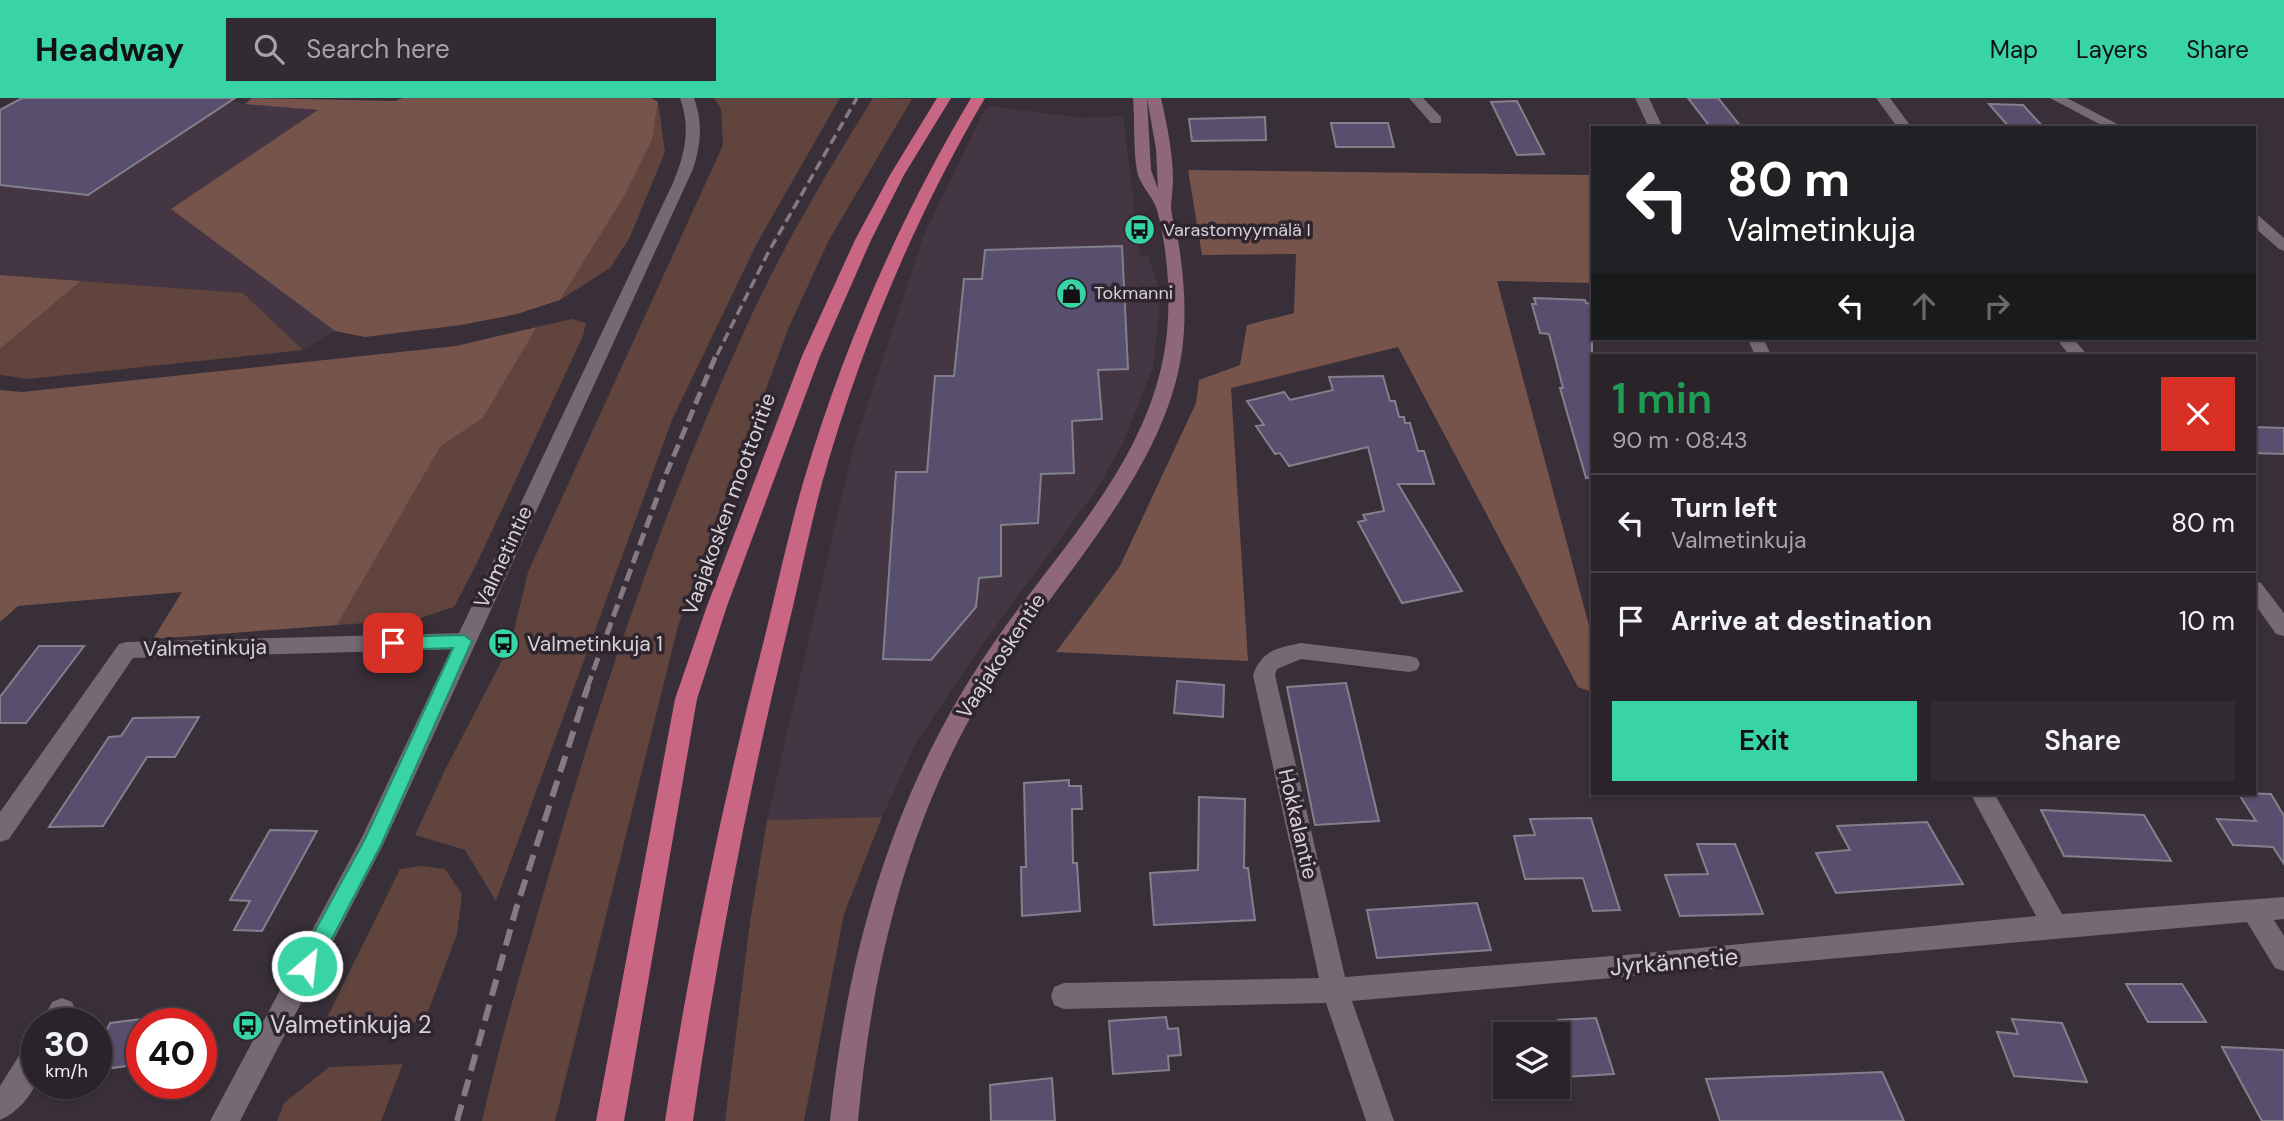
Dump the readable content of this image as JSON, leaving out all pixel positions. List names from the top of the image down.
{
  "streets": {
    "highway": ["Vaajakosken moottoritie"],
    "main road": ["Vaajakoskentie"],
    "street": [
      "Valmetintie",
      "Valmetinkuja",
      "Hokkalantie",
      "Jyrkännetie"
    ]
  },
  "crossings": [
    ["Valmetintie", "Valmetinkuja"],
    ["Hokkalantie", "Jyrkännetie"]
  ],
  "places": {
    "bus stop": ["Varastomyymälä I", "Valmetinkuja 1", "Valmetinkuja 2"],
    "shop": ["Tokmanni"]
  },
  "page": {
    "header": "Headway",
    "search": "Search here",
    "nav": ["Map", "Layers", "Share"],
    "turn": ["80 m", "Valmetinkuja"],
    "heading": ["1 min", "90 m · 08:43"],
    "list": [
      {
        "name": "Turn left",
        "note": "Valmetinkuja",
        "value": "80 m"
      },
      {
        "name": "Arrive at destination",
        "value": "10 m"
      }
    ],
    "buttons": ["Exit", "Share"],
    "speed": "30 km/h",
    "limit": "40"
  }
}
